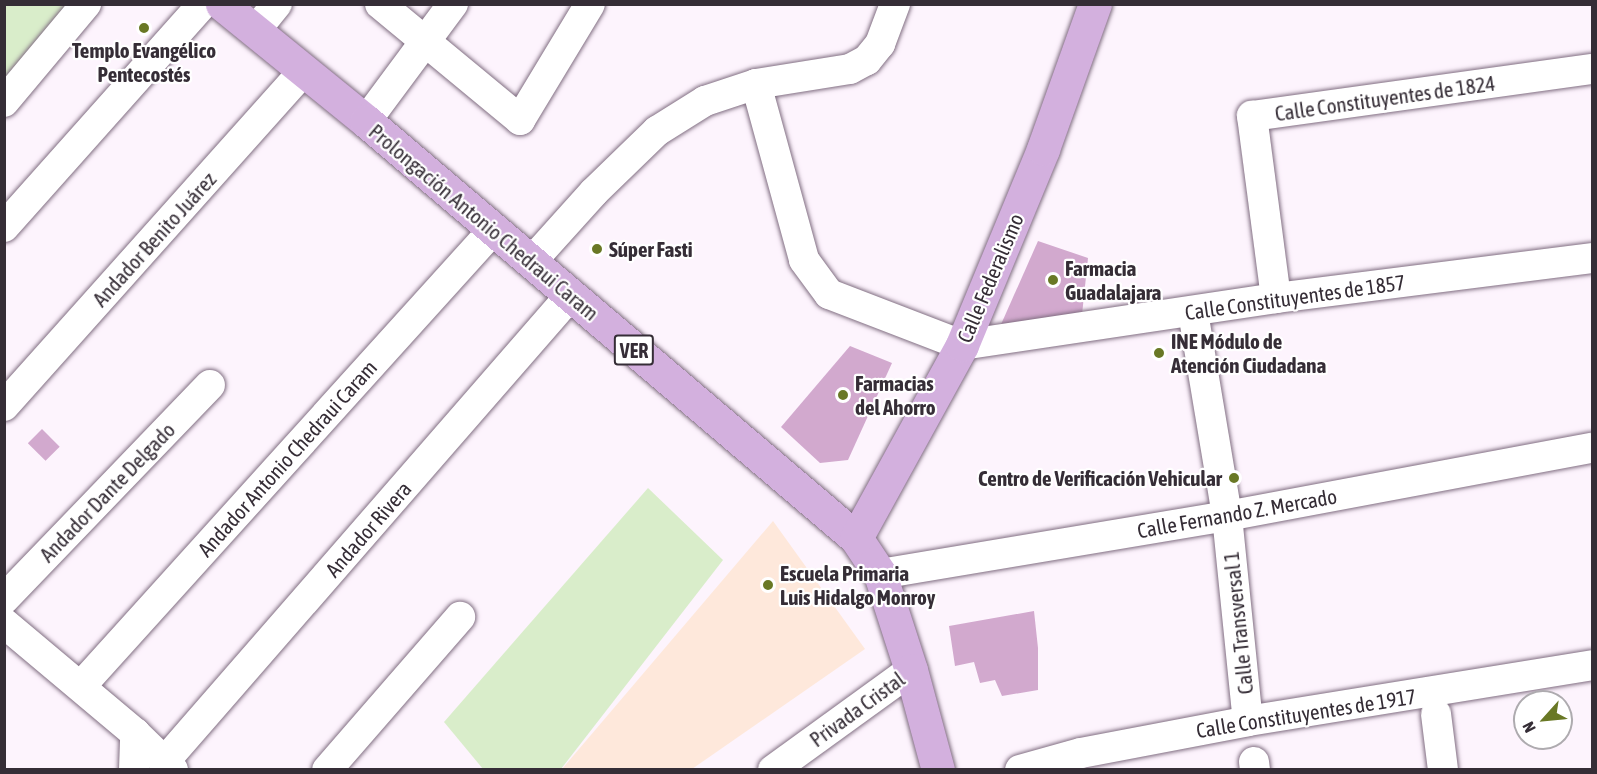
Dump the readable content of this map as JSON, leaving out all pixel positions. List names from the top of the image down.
{
  "streets": {
    "main road": ["Prolongación Antonio Chedraui Caram", "Calle Federalismo", "VER"],
    "street": [
      "Calle Constituyentes de 1824",
      "Andador Benito Juárez",
      "Calle Constituyentes de 1857",
      "Andador Antonio Chedraui Caram",
      "Andador Dante Delgado",
      "Calle Fernando Z. Mercado",
      "Andador Rivera",
      "Calle Transversal 1",
      "Privada Cristal",
      "Calle Constituyentes de 1917"
    ]
  },
  "crossings": [
    ["Calle Constituyentes de 1824", "Calle Constituyentes de 1857"],
    ["Prolongación Antonio Chedraui Caram", "Andador Benito Juárez"],
    ["Prolongación Antonio Chedraui Caram", "Calle Federalismo"],
    ["Prolongación Antonio Chedraui Caram", "Andador Antonio Chedraui Caram"],
    ["Prolongación Antonio Chedraui Caram", "Calle Fernando Z. Mercado"],
    ["Prolongación Antonio Chedraui Caram", "Andador Rivera"],
    ["Prolongación Antonio Chedraui Caram", "Privada Cristal"],
    ["Calle Federalismo", "Calle Constituyentes de 1857"],
    ["Calle Constituyentes de 1857", "Calle Transversal 1"],
    ["Calle Fernando Z. Mercado", "Calle Transversal 1"],
    ["Calle Transversal 1", "Calle Constituyentes de 1917"]
  ],
  "places": [
    "Templo Evangélico Pentecostés",
    "Súper Fasti",
    "Farmacia Guadalajara",
    "INE Módulo de Atención Ciudadana",
    "Farmacias del Ahorro",
    "Centro de Verificación Vehicular",
    "Escuela Primaria Luis Hidalgo Monroy"
  ],
  "north": "bottom left"
}
